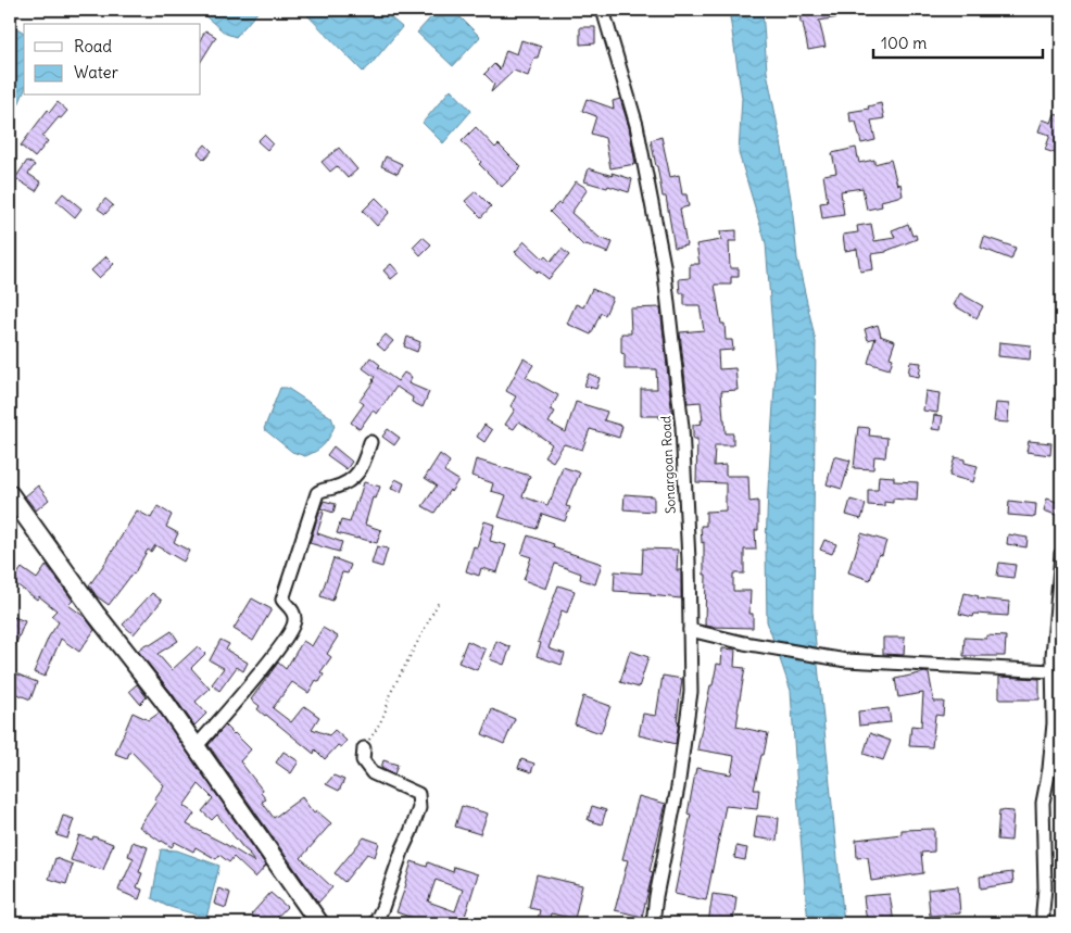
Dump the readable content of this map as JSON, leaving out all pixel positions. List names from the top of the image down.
{
  "streets": {
    "street": ["Sonargoan Road"]
  },
  "legend": ["Road", "Water"],
  "scale_bar": "100 m"
}
